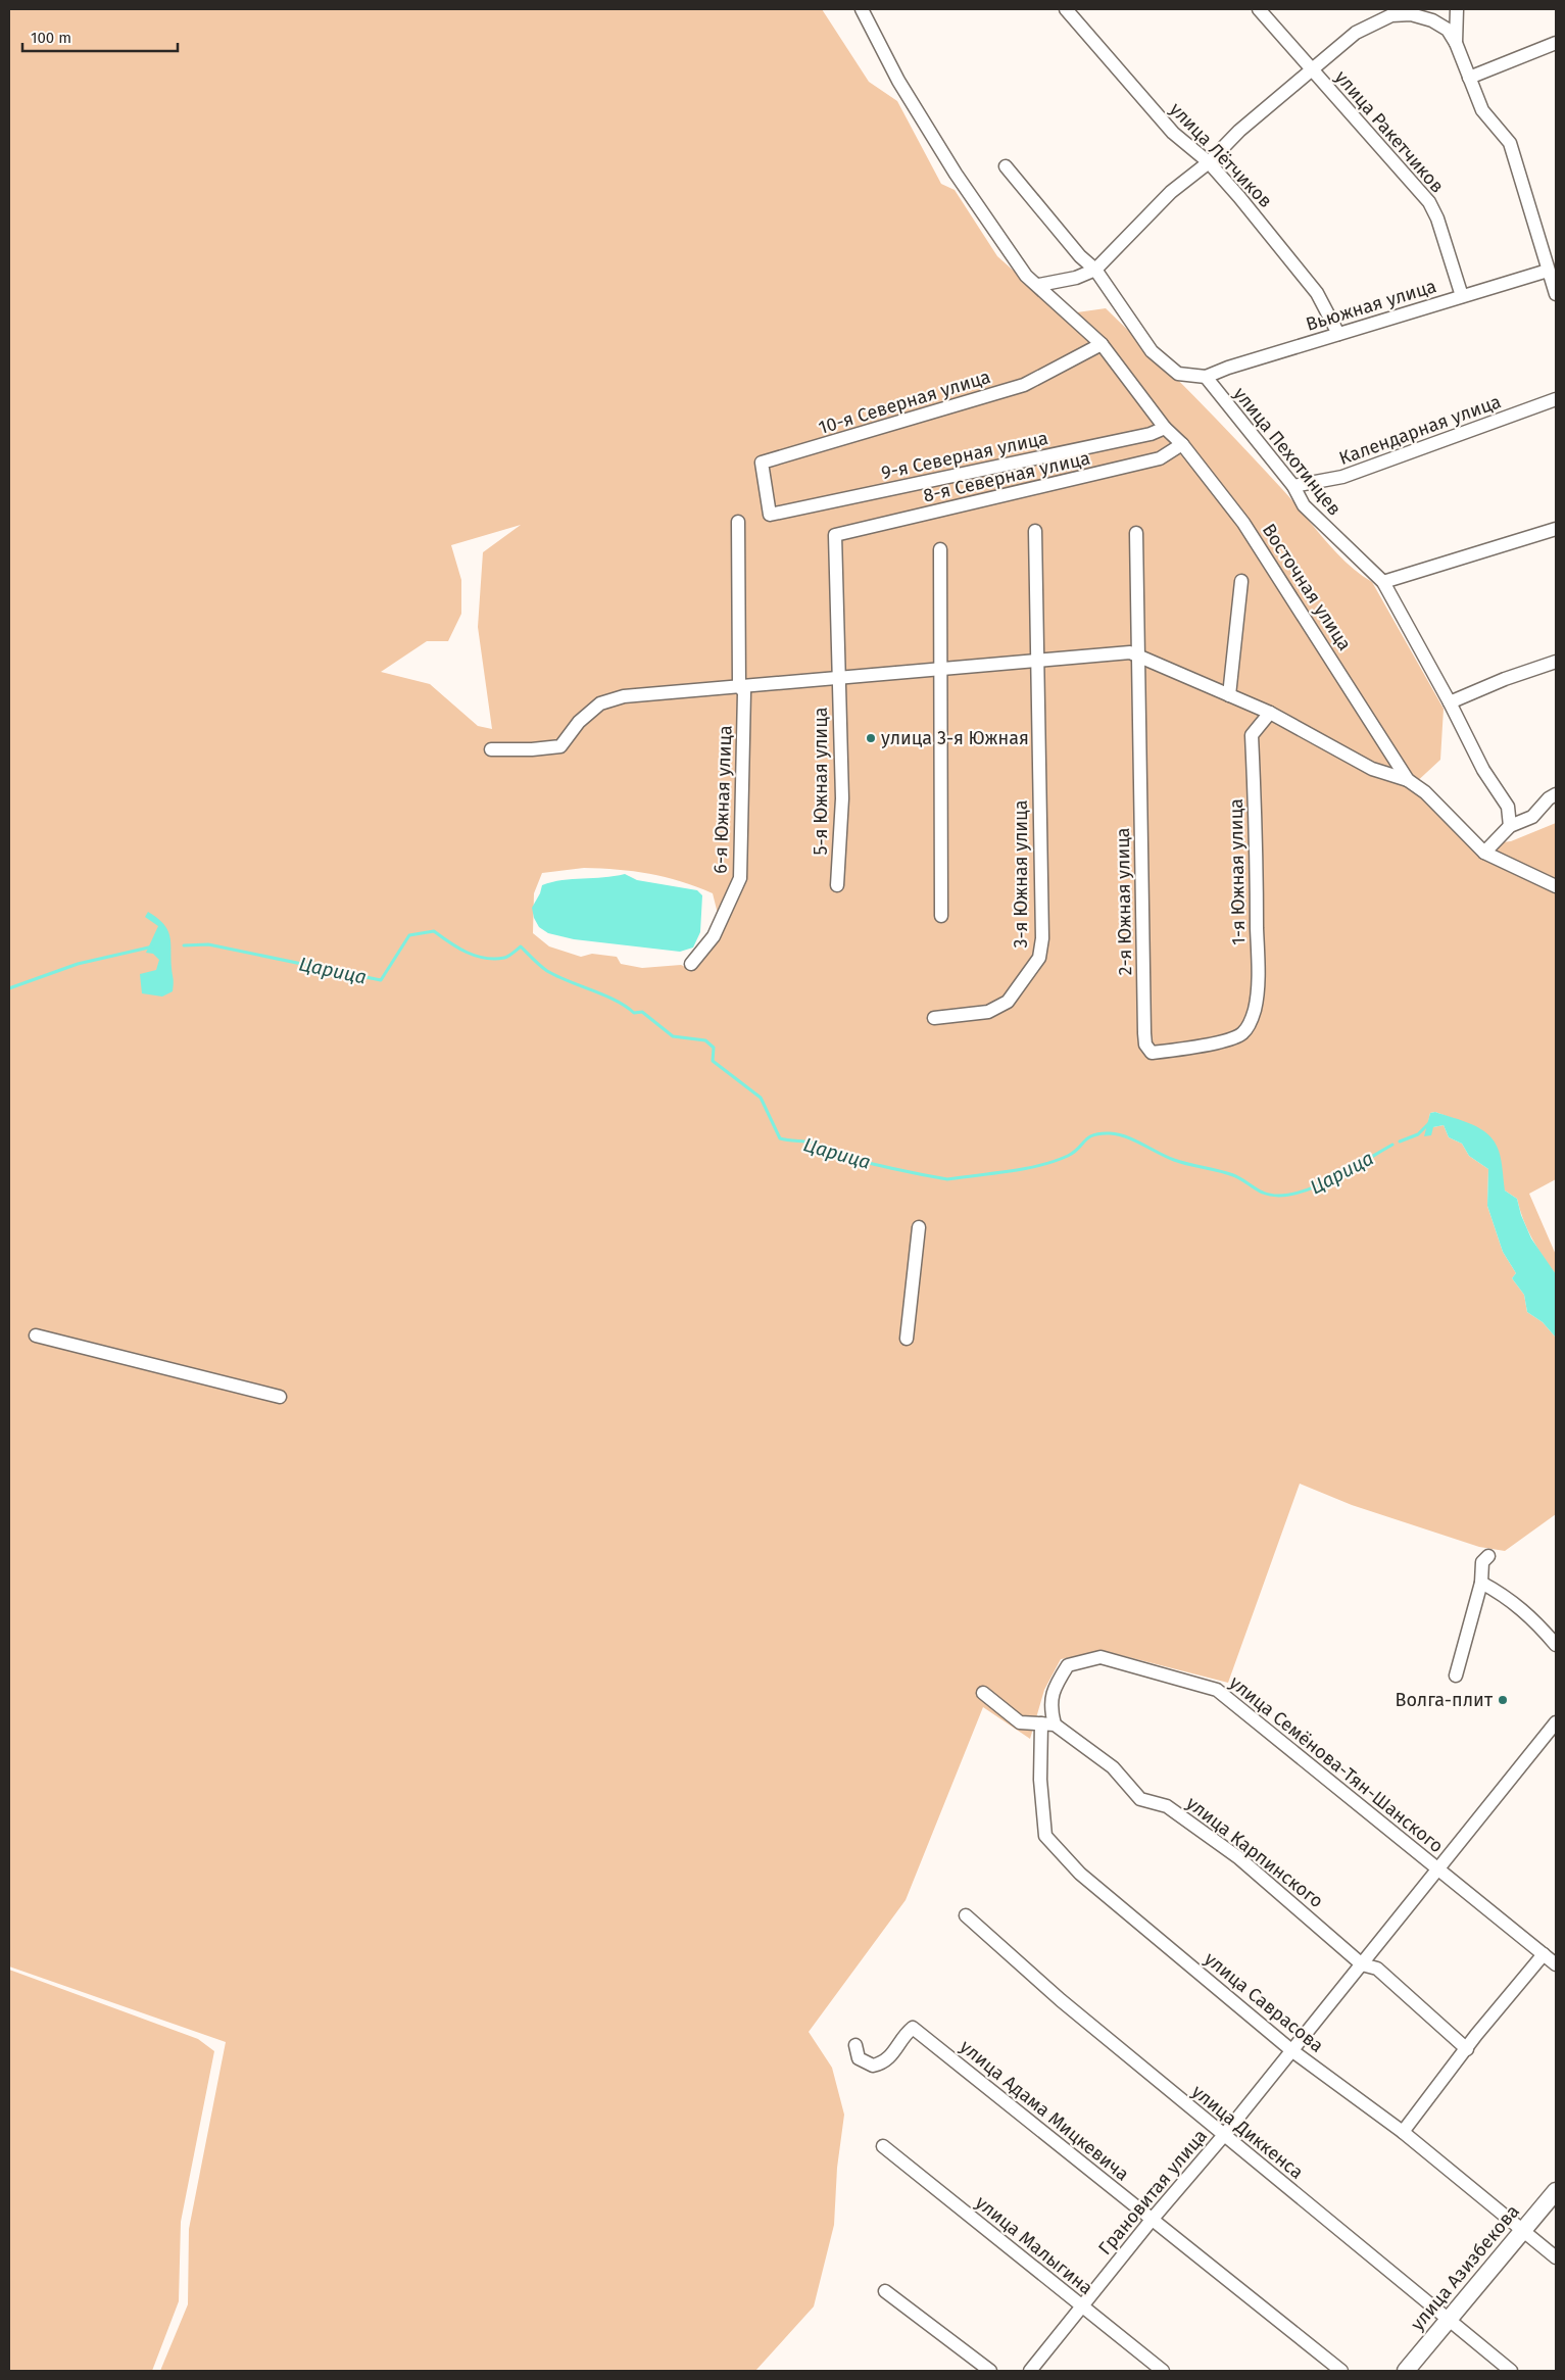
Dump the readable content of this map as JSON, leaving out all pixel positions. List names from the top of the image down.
{
  "streets": {
    "main road": ["улица Азизбекова"],
    "street": [
      "улица Ракетчиков",
      "улица Лётчиков",
      "Вьюжная улица",
      "10-я Северная улица",
      "Календарная улица",
      "улица Пехотинцев",
      "9-я Северная улица",
      "8-я Северная улица",
      "Восточная улица",
      "5-я Южная улица",
      "6-я Южная улица",
      "1-я Южная улица",
      "3-я Южная улица",
      "2-я Южная улица",
      "улица Семёнова-Тян-Шанского",
      "улица Карпинского",
      "улица Саврасова",
      "улица Адама Мицкевича",
      "улица Диккенса",
      "Грановитая улица",
      "улица Малыгина"
    ]
  },
  "crossings": [
    ["улица Ракетчиков", "Вьюжная улица"],
    ["улица Лётчиков", "Вьюжная улица"],
    ["Вьюжная улица", "улица Пехотинцев"],
    ["10-я Северная улица", "9-я Северная улица"],
    ["10-я Северная улица", "Восточная улица"],
    ["Календарная улица", "улица Пехотинцев"],
    ["9-я Северная улица", "Восточная улица"],
    ["8-я Северная улица", "Восточная улица"],
    ["8-я Северная улица", "5-я Южная улица"],
    ["1-я Южная улица", "2-я Южная улица"],
    ["улица Семёнова-Тян-Шанского", "улица Карпинского"],
    ["улица Семёнова-Тян-Шанского", "улица Саврасова"],
    ["улица Семёнова-Тян-Шанского", "Грановитая улица"],
    ["улица Карпинского", "улица Саврасова"],
    ["улица Карпинского", "Грановитая улица"],
    ["улица Саврасова", "Грановитая улица"],
    ["улица Саврасова", "улица Азизбекова"],
    ["улица Адама Мицкевича", "Грановитая улица"],
    ["улица Диккенса", "Грановитая улица"],
    ["улица Диккенса", "улица Азизбекова"],
    ["Грановитая улица", "улица Малыгина"]
  ],
  "water": ["Царица"],
  "places": ["улица 3-я Южная", "Волга-плит"],
  "scale_bar": "100 m"
}
